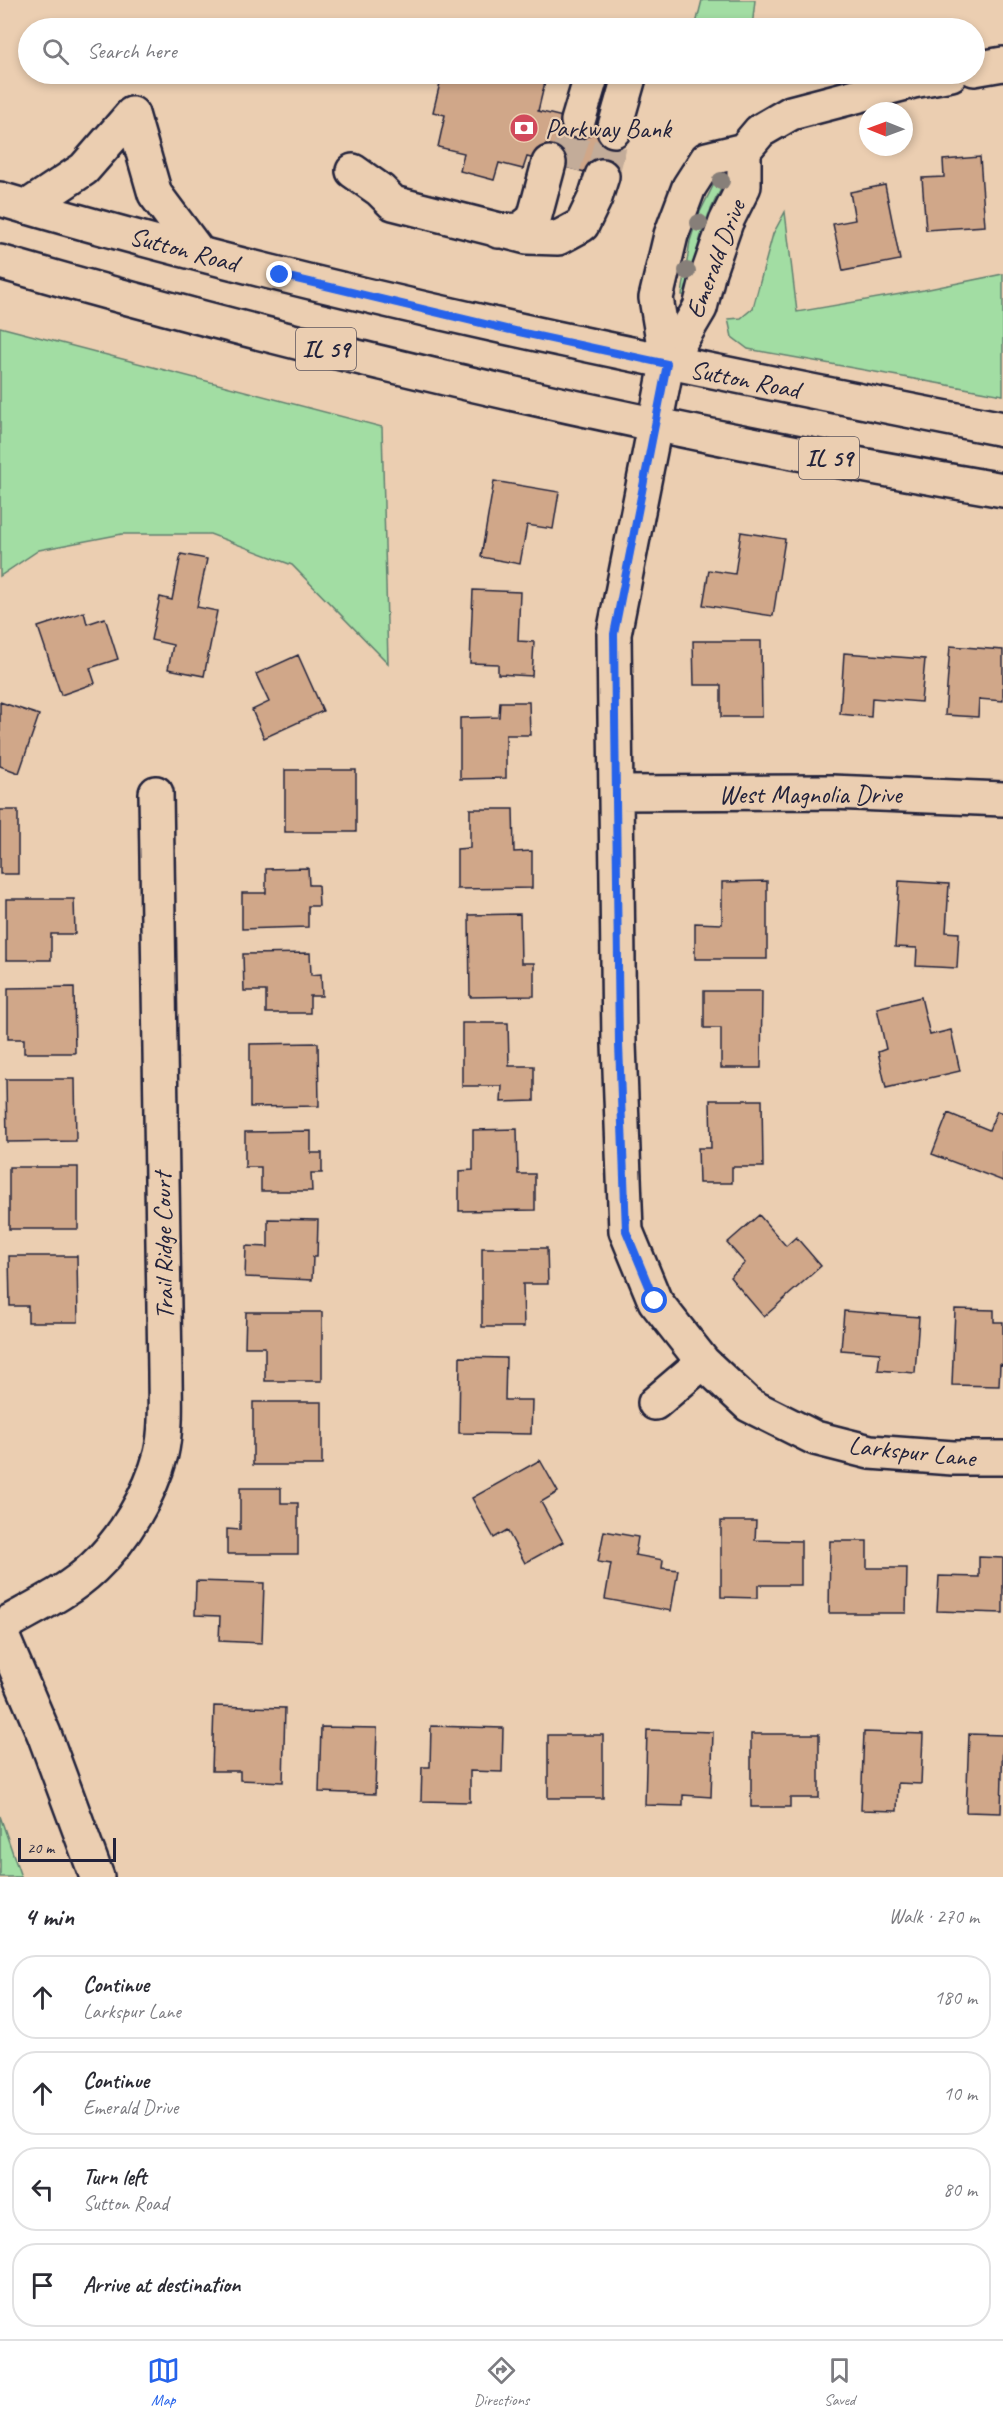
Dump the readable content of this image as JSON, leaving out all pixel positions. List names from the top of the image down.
{
  "streets": {
    "street": [
      "Sutton Road",
      "Emerald Drive",
      "IL 59",
      "West Magnolia Drive",
      "Trail Ridge Court",
      "Larkspur Lane"
    ]
  },
  "crossings": [
    ["Sutton Road", "Emerald Drive"],
    ["Emerald Drive", "IL 59"],
    ["Emerald Drive", "Larkspur Lane"],
    ["IL 59", "Larkspur Lane"],
    ["West Magnolia Drive", "Larkspur Lane"]
  ],
  "places": {
    "bank": ["Parkway Bank"]
  },
  "scale_bar": "20 m",
  "north": "left",
  "page": {
    "search": "Search here",
    "scale": "20 m",
    "heading": ["4 min", "Walk · 270 m"],
    "list": [
      ["Continue", "Larkspur Lane", "180 m"],
      ["Continue", "Emerald Drive", "10 m"],
      ["Turn left", "Sutton Road", "80 m"],
      "Arrive at destination"
    ],
    "nav": ["Map", "Directions", "Saved"]
  }
}
